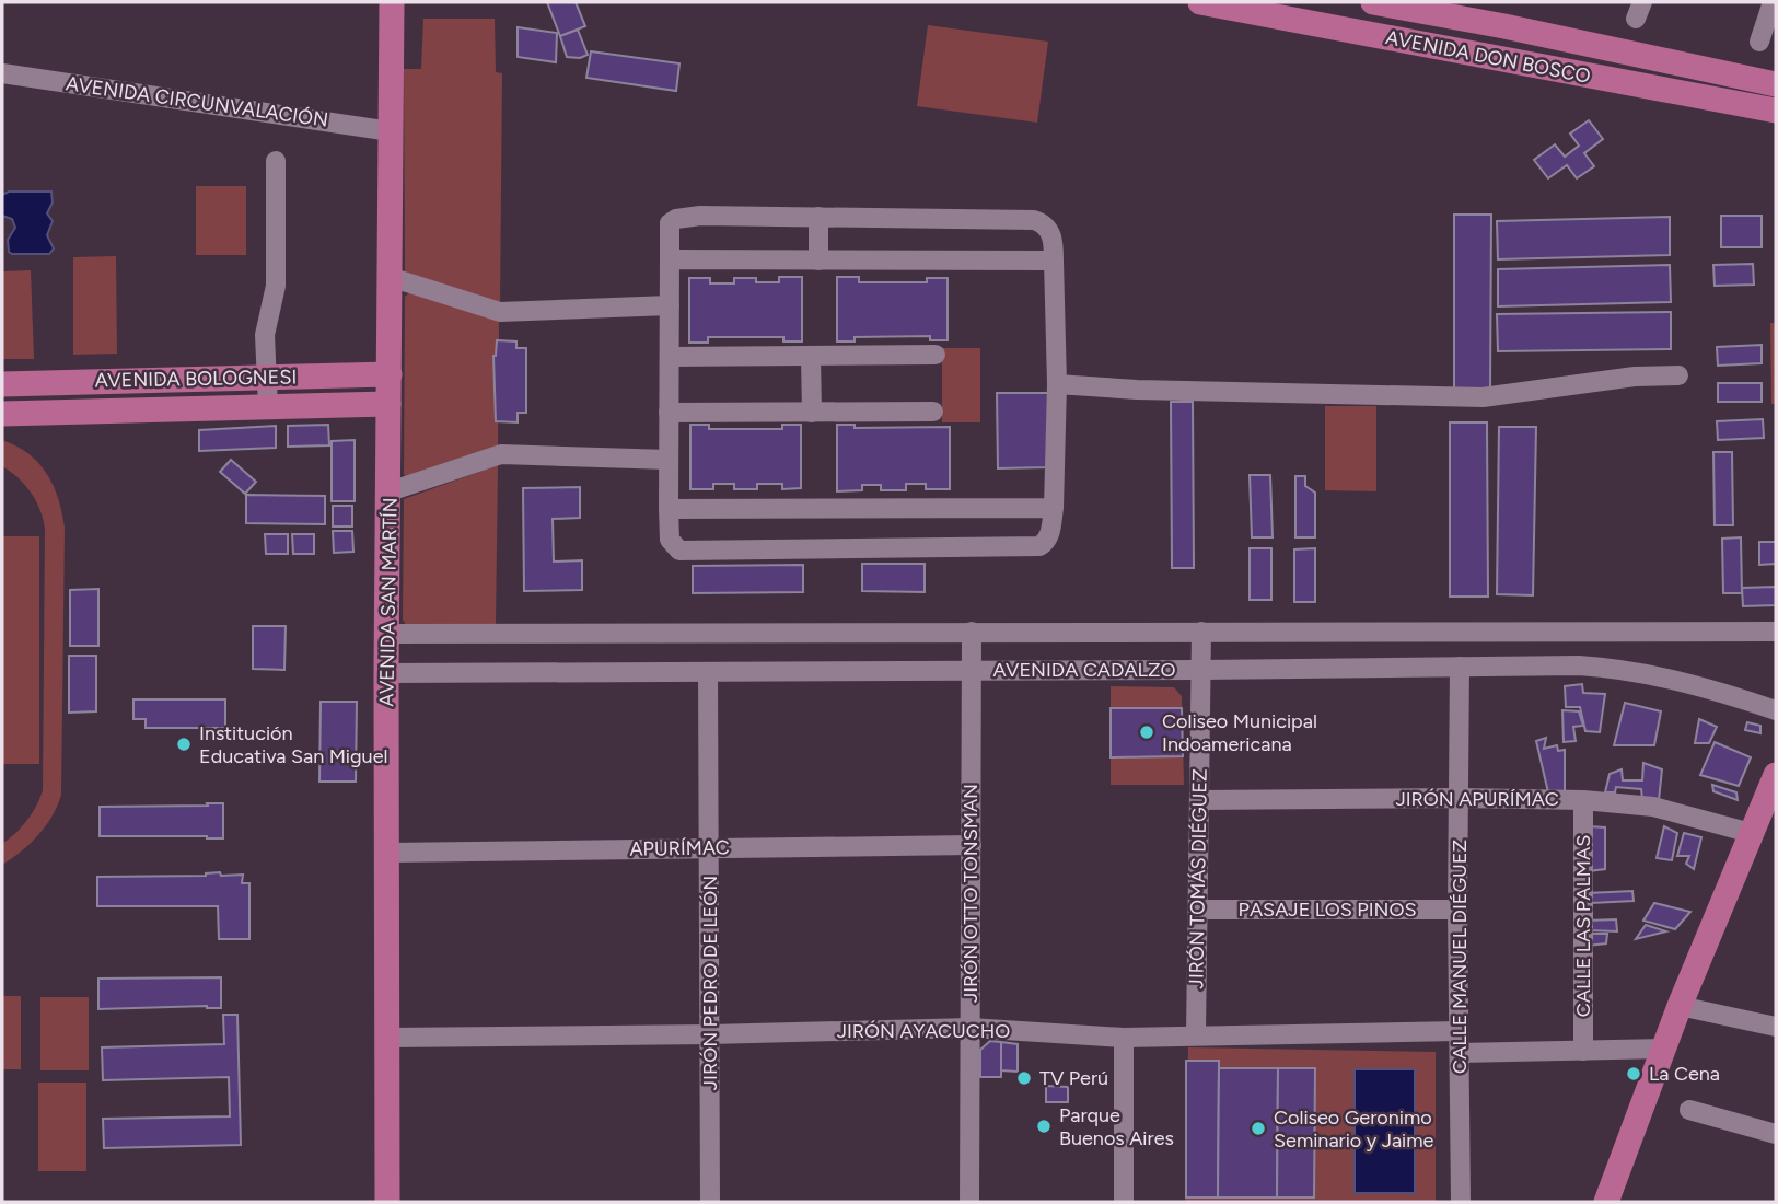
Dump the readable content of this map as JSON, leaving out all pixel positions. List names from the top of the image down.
{
  "streets": {
    "main road": ["AVENIDA DON BOSCO", "AVENIDA BOLOGNESI", "AVENIDA SAN MARTÍN"],
    "street": [
      "AVENIDA CIRCUNVALACIÓN",
      "AVENIDA CADALZO",
      "JIRÓN APURÍMAC",
      "APURÍMAC",
      "JIRÓN TOMÁS DIÉGUEZ",
      "JIRÓN OTTO TONSMAN",
      "PASAJE LOS PINOS",
      "CALLE LAS PALMAS",
      "CALLE MANUEL DIÉGUEZ",
      "JIRÓN PEDRO DE LEÓN",
      "JIRÓN AYACUCHO"
    ]
  },
  "crossings": [
    ["AVENIDA CIRCUNVALACIÓN", "AVENIDA SAN MARTÍN"],
    ["AVENIDA BOLOGNESI", "AVENIDA SAN MARTÍN"],
    ["AVENIDA SAN MARTÍN", "AVENIDA CADALZO"],
    ["AVENIDA SAN MARTÍN", "APURÍMAC"],
    ["AVENIDA SAN MARTÍN", "JIRÓN AYACUCHO"],
    ["AVENIDA CADALZO", "JIRÓN TOMÁS DIÉGUEZ"],
    ["AVENIDA CADALZO", "JIRÓN OTTO TONSMAN"],
    ["AVENIDA CADALZO", "CALLE MANUEL DIÉGUEZ"],
    ["AVENIDA CADALZO", "JIRÓN PEDRO DE LEÓN"],
    ["JIRÓN APURÍMAC", "JIRÓN TOMÁS DIÉGUEZ"],
    ["JIRÓN APURÍMAC", "CALLE LAS PALMAS"],
    ["JIRÓN APURÍMAC", "CALLE MANUEL DIÉGUEZ"],
    ["APURÍMAC", "JIRÓN OTTO TONSMAN"],
    ["APURÍMAC", "JIRÓN PEDRO DE LEÓN"],
    ["JIRÓN TOMÁS DIÉGUEZ", "PASAJE LOS PINOS"],
    ["JIRÓN TOMÁS DIÉGUEZ", "JIRÓN AYACUCHO"],
    ["JIRÓN OTTO TONSMAN", "JIRÓN AYACUCHO"],
    ["PASAJE LOS PINOS", "CALLE MANUEL DIÉGUEZ"],
    ["CALLE MANUEL DIÉGUEZ", "JIRÓN AYACUCHO"],
    ["JIRÓN PEDRO DE LEÓN", "JIRÓN AYACUCHO"]
  ],
  "places": [
    "Coliseo Municipal Indoamericana",
    "Institución Educativa San Miguel",
    "La Cena",
    "TV Perú",
    "Parque Buenos Aires",
    "Coliseo Geronimo Seminario y Jaime"
  ]
}
